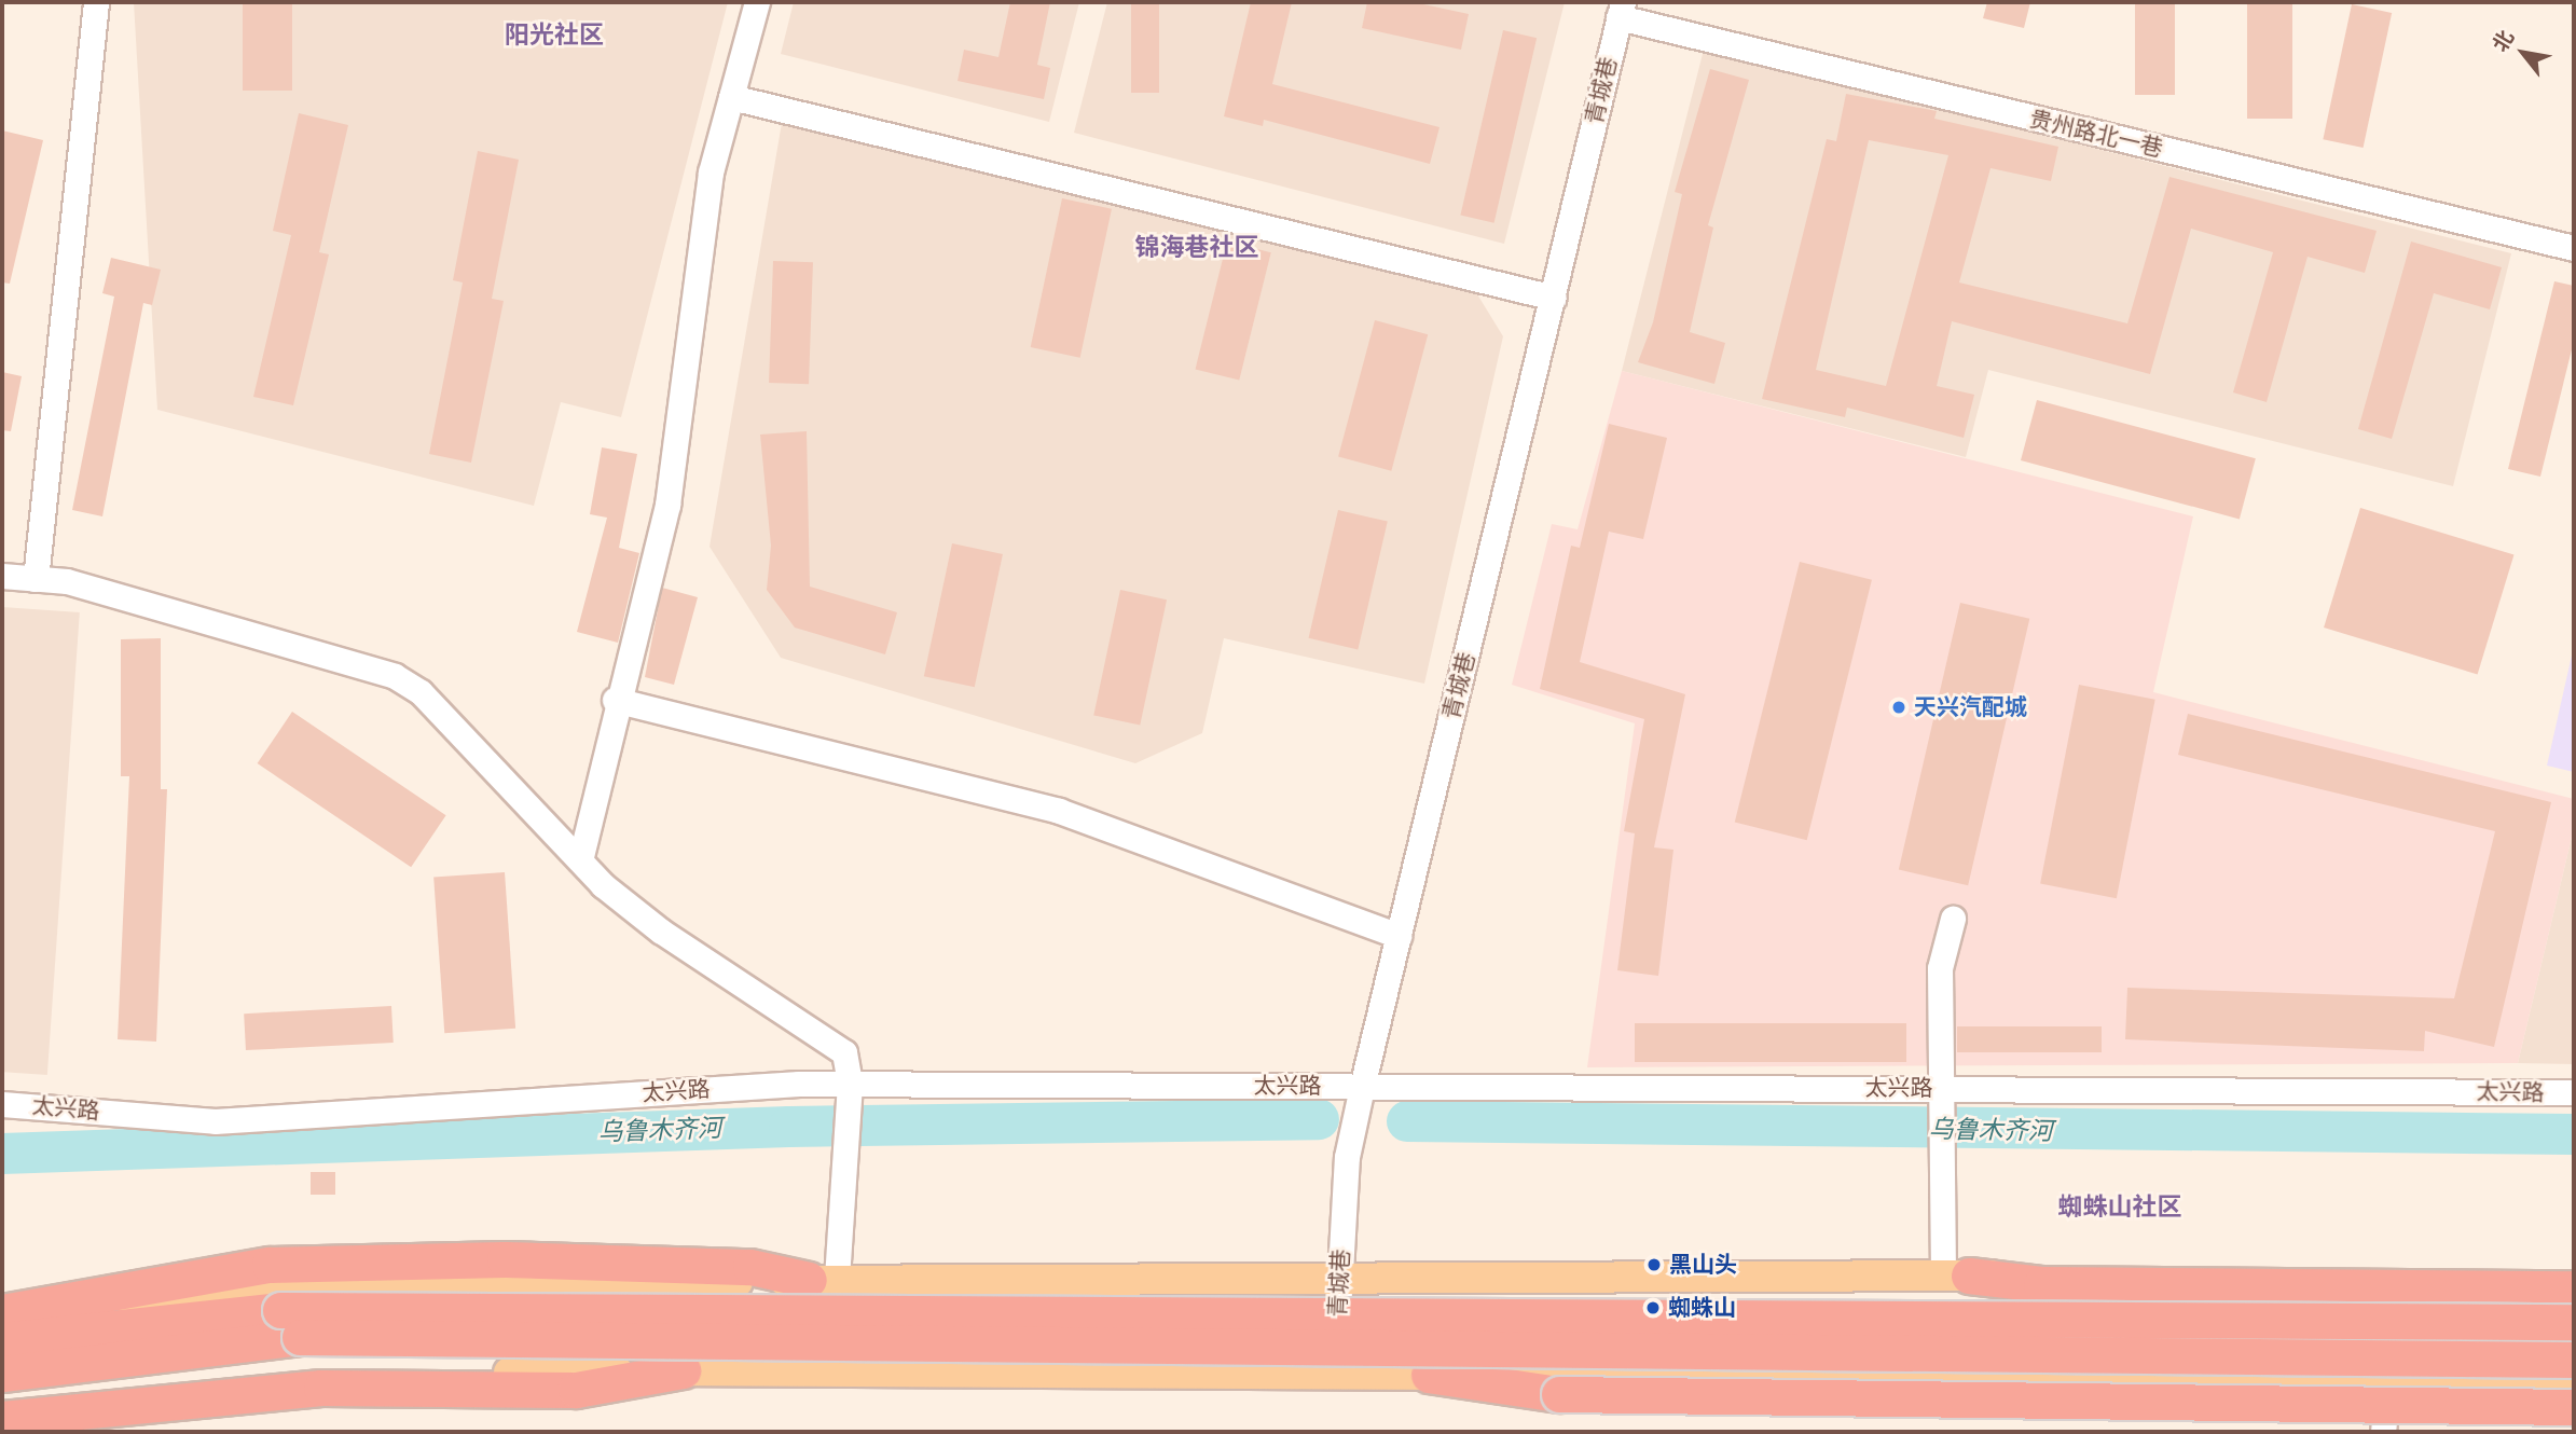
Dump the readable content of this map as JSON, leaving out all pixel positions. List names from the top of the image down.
{
  "streets": {
    "street": ["青城巷", "贵州路北一巷", "太兴路"]
  },
  "crossings": [
    ["青城巷", "贵州路北一巷"],
    ["青城巷", "太兴路"]
  ],
  "districts": ["阳光社区", "锦海巷社区", "蜘蛛山社区"],
  "water": ["乌鲁木齐河"],
  "places": ["天兴汽配城", "黑山头", "蜘蛛山"],
  "north": "top left"
}
